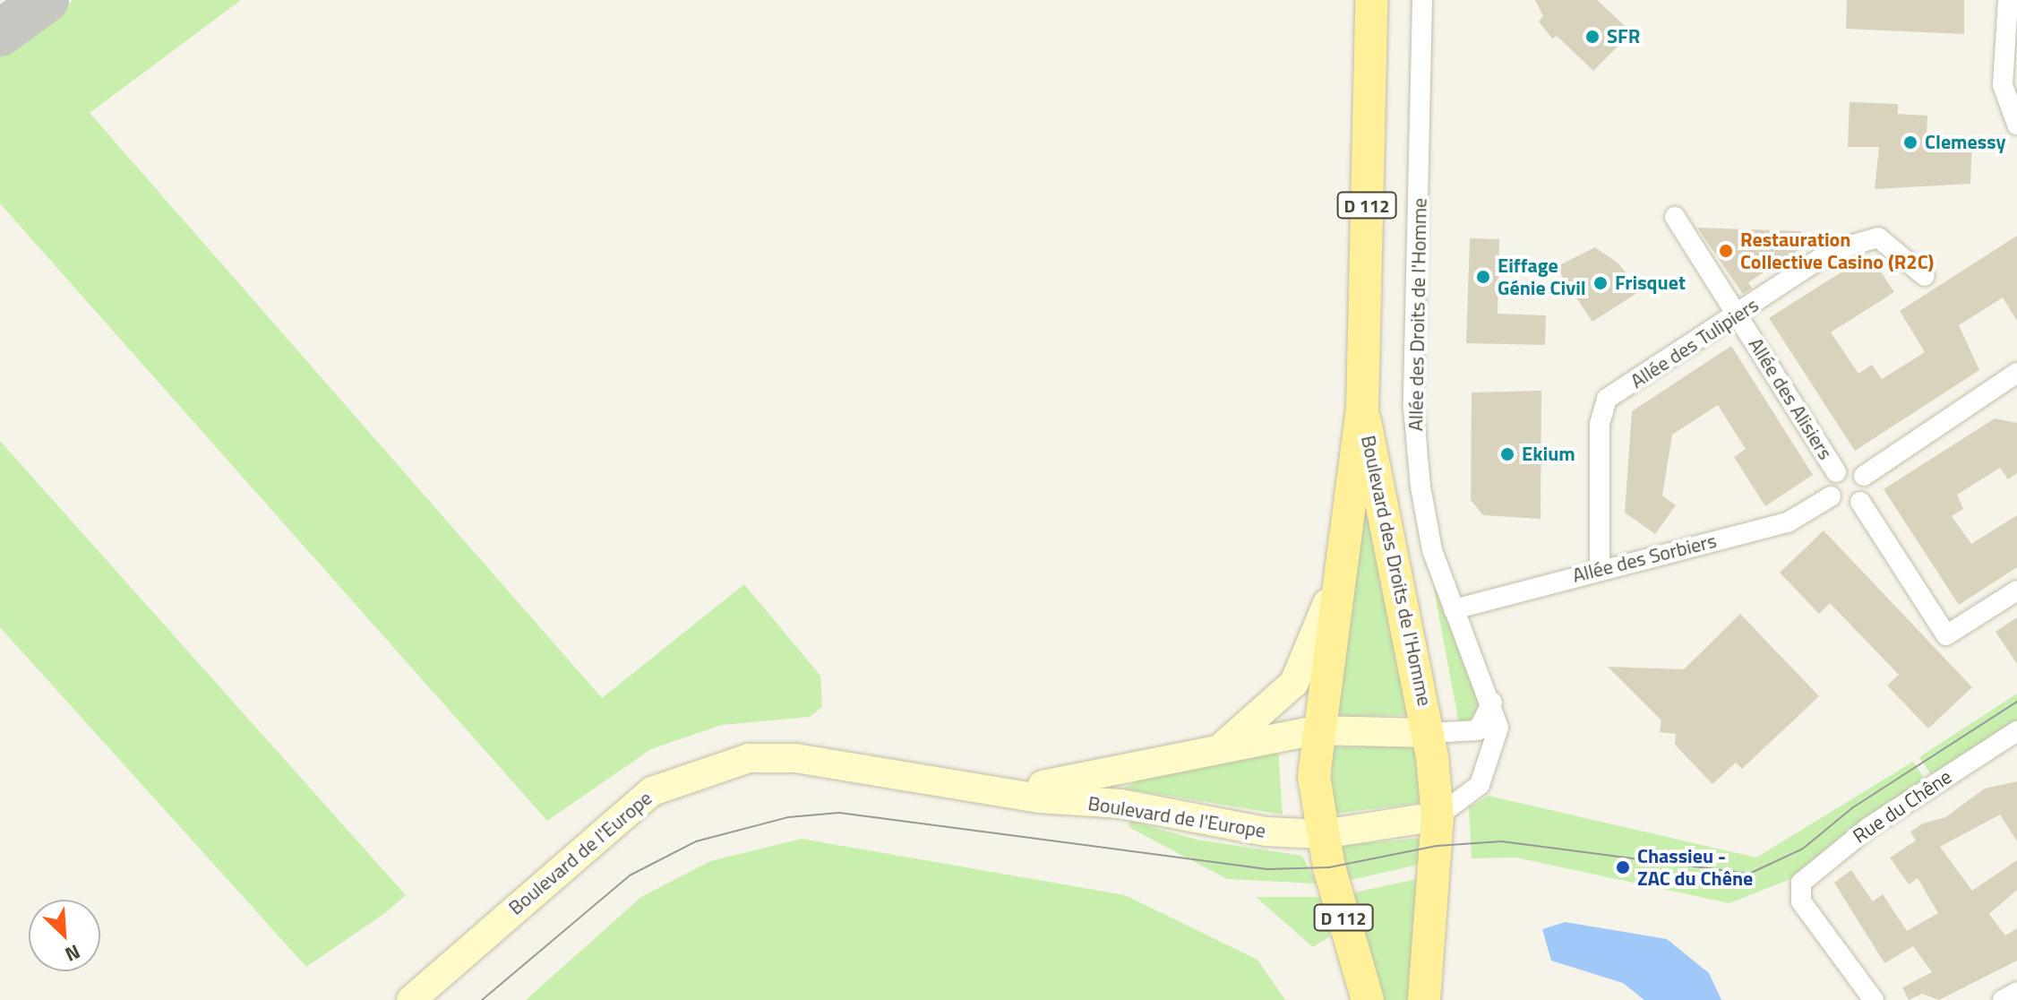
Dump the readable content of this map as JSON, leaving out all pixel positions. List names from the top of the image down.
{
  "streets": {
    "main road": ["D 112", "Boulevard des Droits de l'Homme"],
    "street": [
      "Allée des Droits de l'Homme",
      "Allée des Tulipiers",
      "Allée des Alisiers",
      "Allée des Sorbiers",
      "Rue du Chêne",
      "Boulevard de l'Europe"
    ]
  },
  "crossings": [
    ["D 112", "Boulevard des Droits de l'Homme"],
    ["D 112", "Boulevard de l'Europe"],
    ["Allée des Droits de l'Homme", "Allée des Sorbiers"],
    ["Allée des Droits de l'Homme", "Boulevard des Droits de l'Homme"],
    ["Allée des Droits de l'Homme", "Boulevard de l'Europe"],
    ["Allée des Tulipiers", "Allée des Alisiers"],
    ["Allée des Tulipiers", "Allée des Sorbiers"],
    ["Allée des Alisiers", "Allée des Sorbiers"],
    ["Boulevard des Droits de l'Homme", "Boulevard de l'Europe"]
  ],
  "places": [
    "SFR",
    "Clemessy",
    "Restauration Collective Casino (R2C)",
    "Eiffage Génie Civil",
    "Frisquet",
    "Ekium",
    "Chassieu - ZAC du Chêne"
  ],
  "north": "bottom right"
}
